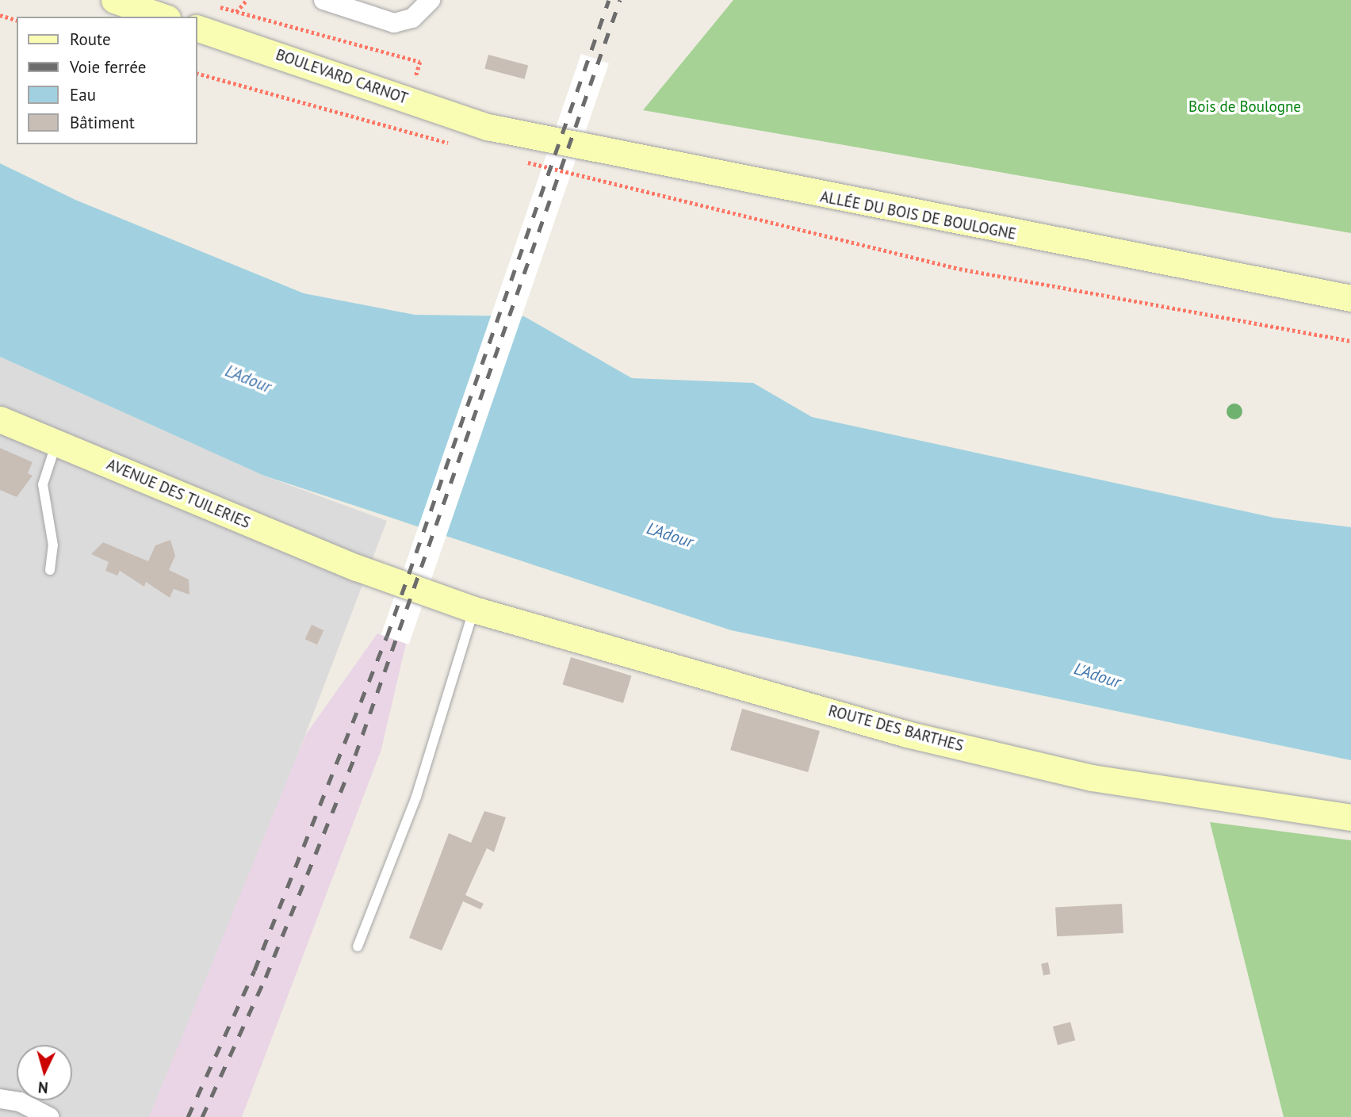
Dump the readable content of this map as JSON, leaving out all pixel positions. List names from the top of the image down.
{
  "streets": {
    "main road": [
      "BOULEVARD CARNOT",
      "ALLÉE DU BOIS DE BOULOGNE",
      "AVENUE DES TUILERIES",
      "ROUTE DES BARTHES"
    ]
  },
  "crossings": [
    ["BOULEVARD CARNOT", "ALLÉE DU BOIS DE BOULOGNE"],
    ["AVENUE DES TUILERIES", "ROUTE DES BARTHES"]
  ],
  "water": ["L'Adour"],
  "parks": ["Bois de Boulogne"],
  "legend": [
    "Route",
    "Voie ferrée",
    "Eau",
    "Bâtiment"
  ],
  "north": "bottom"
}
